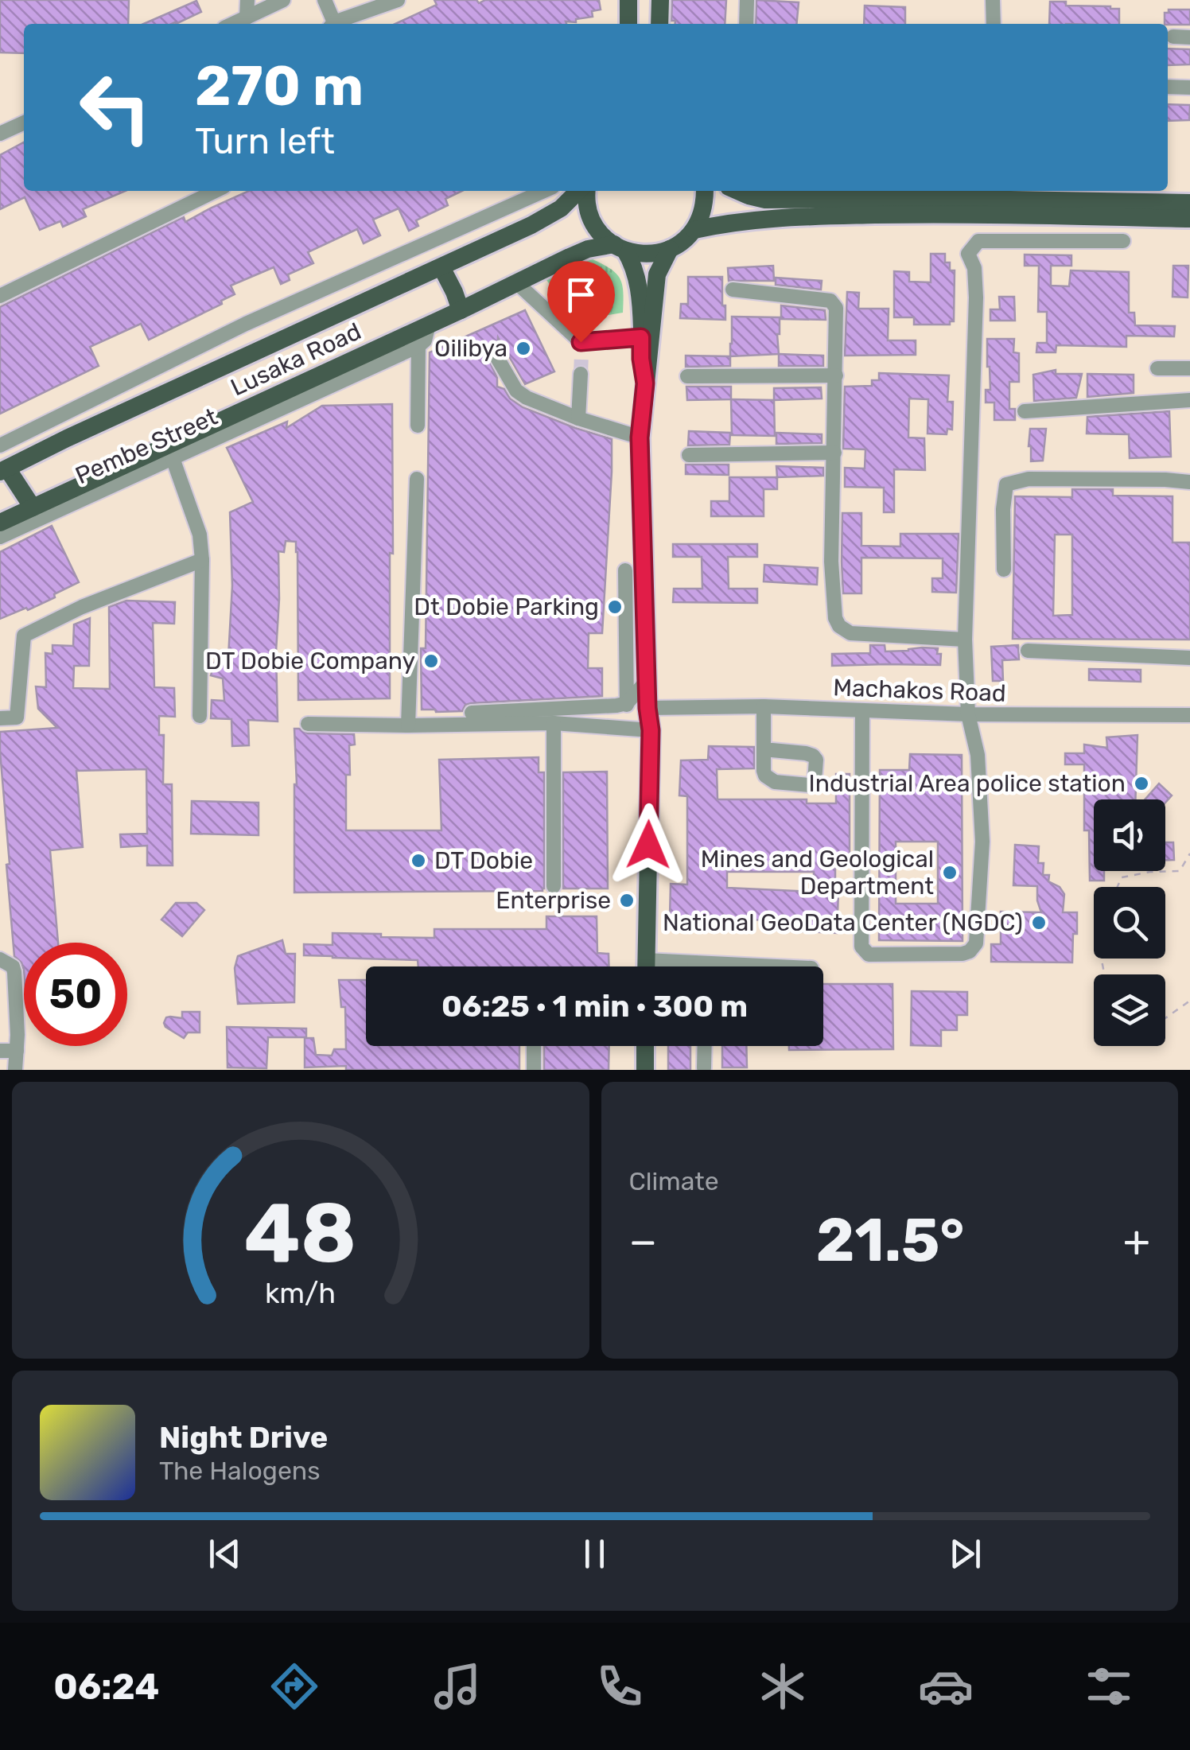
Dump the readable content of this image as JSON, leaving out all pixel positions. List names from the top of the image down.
{
  "streets": {
    "main road": ["Lusaka Road"],
    "street": ["Pembe Street", "Machakos Road"]
  },
  "crossings": [
    ["Lusaka Road", "Pembe Street"]
  ],
  "places": [
    "Oilibya",
    "Dt Dobie Parking",
    "DT Dobie Company",
    "Industrial Area police station",
    "DT Dobie",
    "Mines and Geological Department",
    "Enterprise",
    "National GeoData Center (NGDC)"
  ],
  "page": {
    "turn": ["270 m", "Turn left"],
    "limit": "50",
    "trip": "06:25 · 1 min · 300 m",
    "tile": "Climate",
    "heat": ["−", "21.5°", "+"],
    "song": ["Night Drive", "The Halogens"],
    "tabs": "06:24",
    "gauge": ["48", "km/h"]
  }
}
